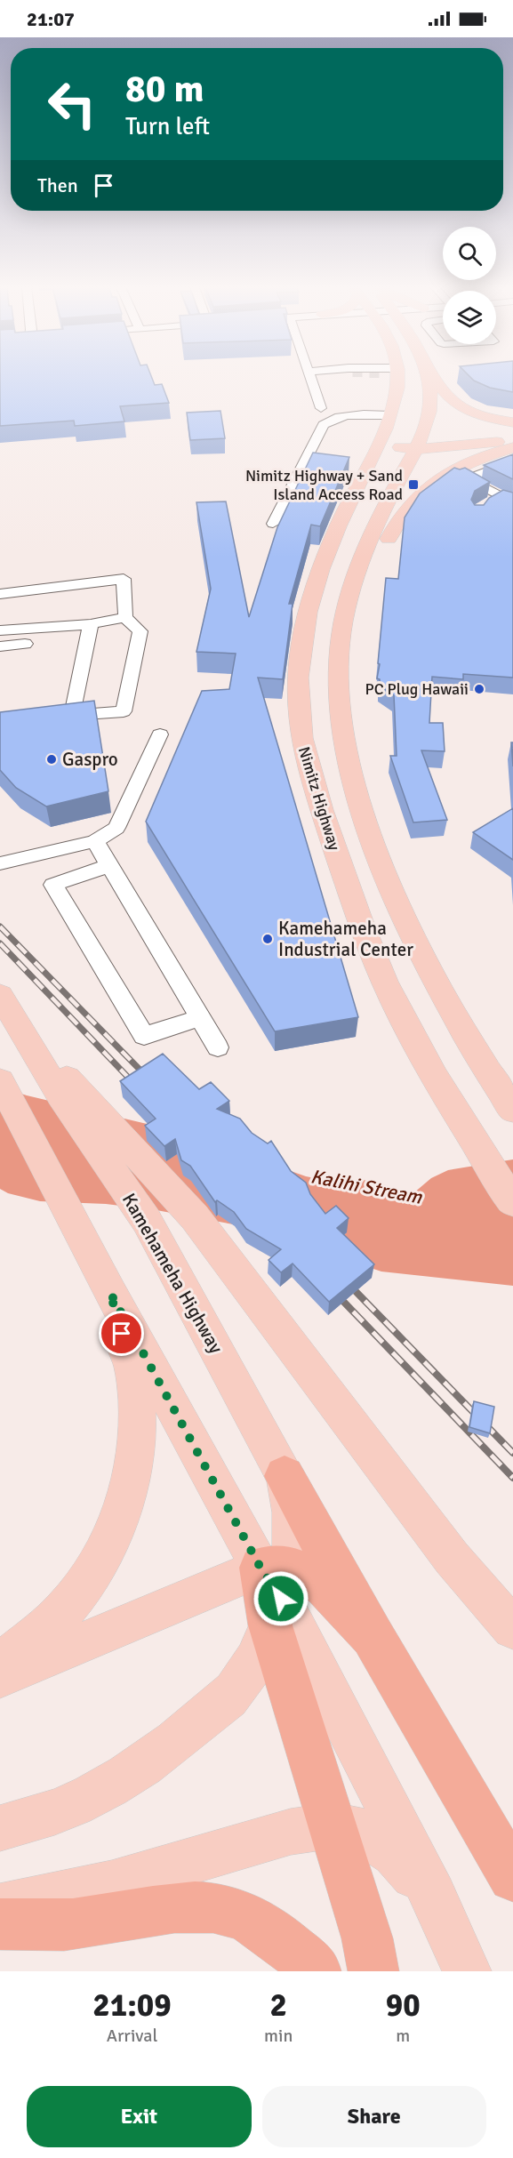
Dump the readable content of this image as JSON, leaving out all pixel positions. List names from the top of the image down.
{
  "streets": {
    "main road": ["Nimitz Highway", "Kamehameha Highway"]
  },
  "water": ["Kalihi Stream"],
  "places": {
    "transit": ["Nimitz Highway + Sand Island Access Road"],
    "other": ["PC Plug Hawaii", "Gaspro", "Kamehameha Industrial Center"]
  },
  "page": {
    "status": "21:07",
    "turn": ["80 m", "Turn left"],
    "then": "Then",
    "eta": [
      "21:09",
      "Arrival",
      "2",
      "min",
      "90",
      "m"
    ],
    "buttons": ["Exit", "Share"]
  }
}
